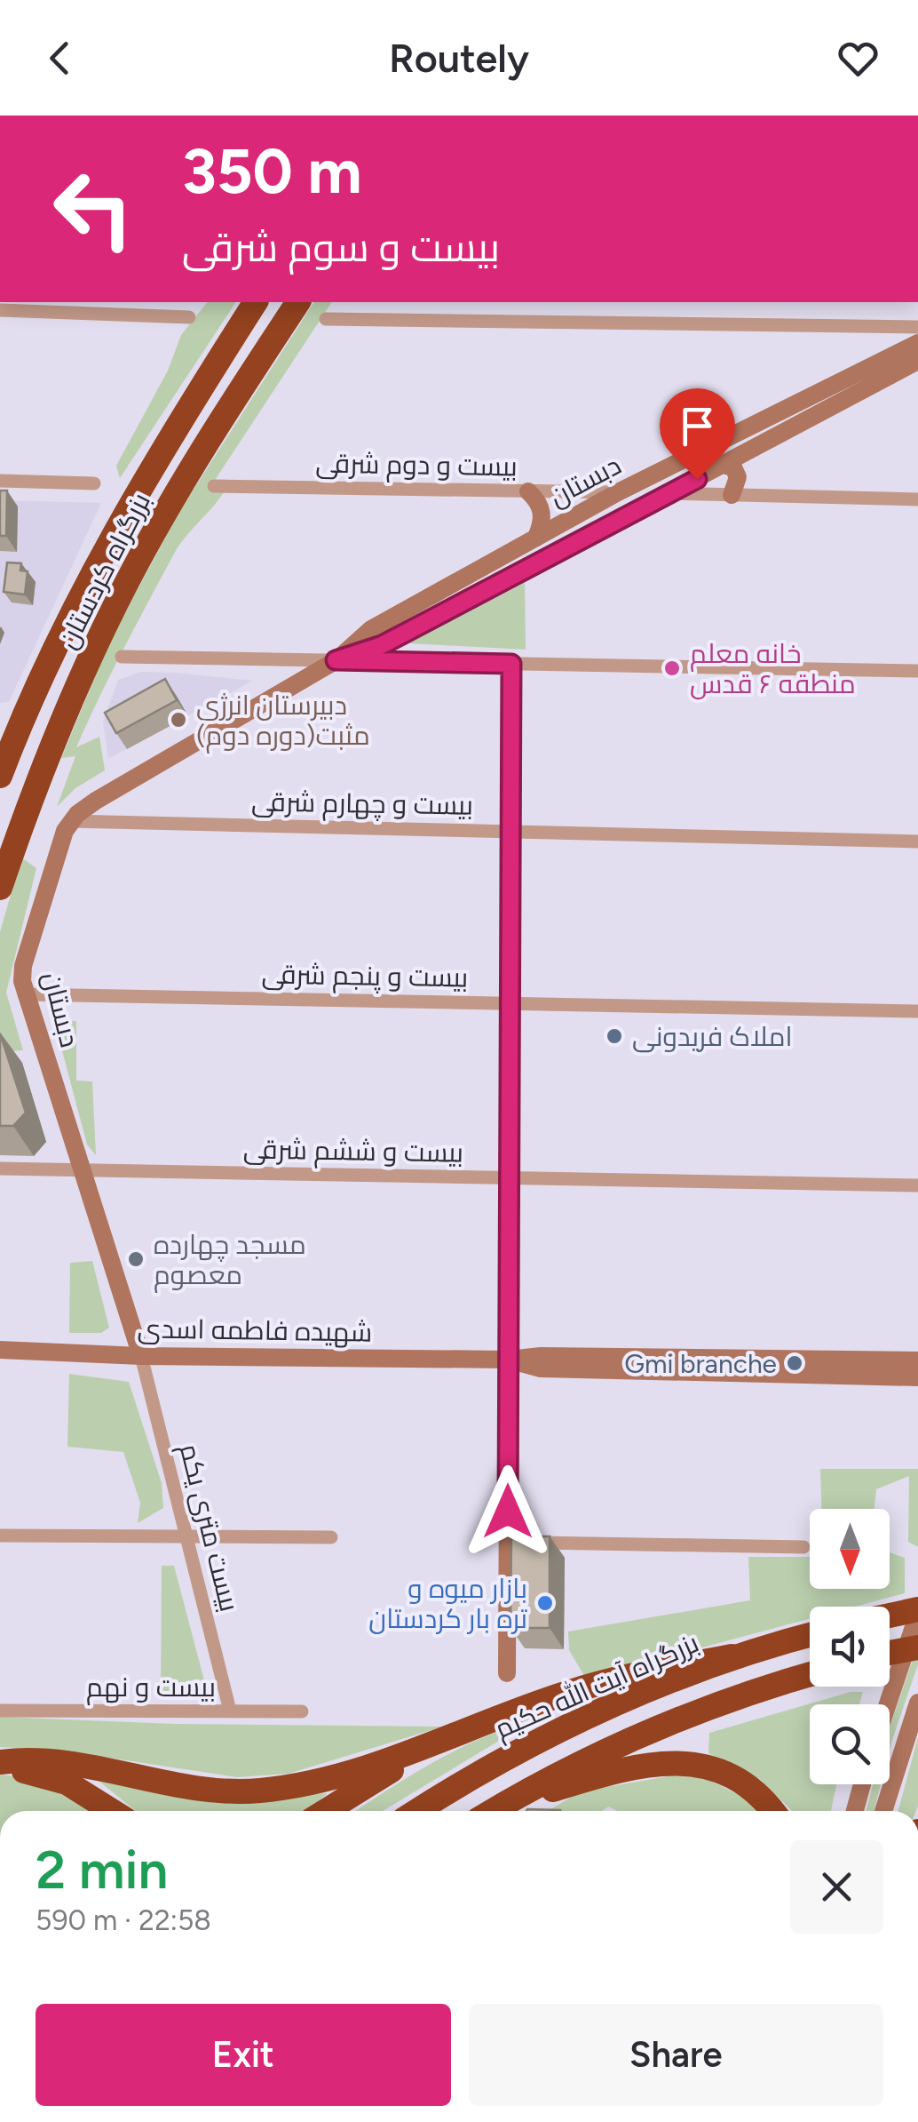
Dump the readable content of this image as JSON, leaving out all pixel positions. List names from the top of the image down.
{
  "streets": {
    "highway": ["بزرگراه کردستان", "بزرگراه آیت الله حکیم"],
    "street": [
      "بیست و دوم شرقی",
      "دبستان",
      "بیست و چهارم شرقی",
      "بیست و پنجم شرقی",
      "بیست و ششم شرقی",
      "شهیده فاطمه اسدی",
      "بیست متری یکم",
      "بیست و نهم"
    ]
  },
  "crossings": [
    ["بیست و دوم شرقی", "دبستان"],
    ["دبستان", "بیست و چهارم شرقی"],
    ["دبستان", "بیست و پنجم شرقی"],
    ["دبستان", "بیست و ششم شرقی"],
    ["دبستان", "شهیده فاطمه اسدی"],
    ["دبستان", "بیست متری یکم"],
    ["شهیده فاطمه اسدی", "بیست متری یکم"],
    ["بیست متری یکم", "بیست و نهم"]
  ],
  "places": [
    "خانه معلم منطقه ۶ قدس",
    "دبیرستان انرژی مثبت(دوره دوم)",
    "املاک فریدونی",
    "مسجد چهارده معصوم",
    "Gmi branche",
    "بازار میوه و تره بار کردستان"
  ],
  "north": "bottom",
  "page": {
    "header": "Routely",
    "turn": ["350 m", "بیست و سوم شرقی"],
    "heading": ["2 min", "590 m · 22:58"],
    "buttons": ["Exit", "Share"]
  }
}
